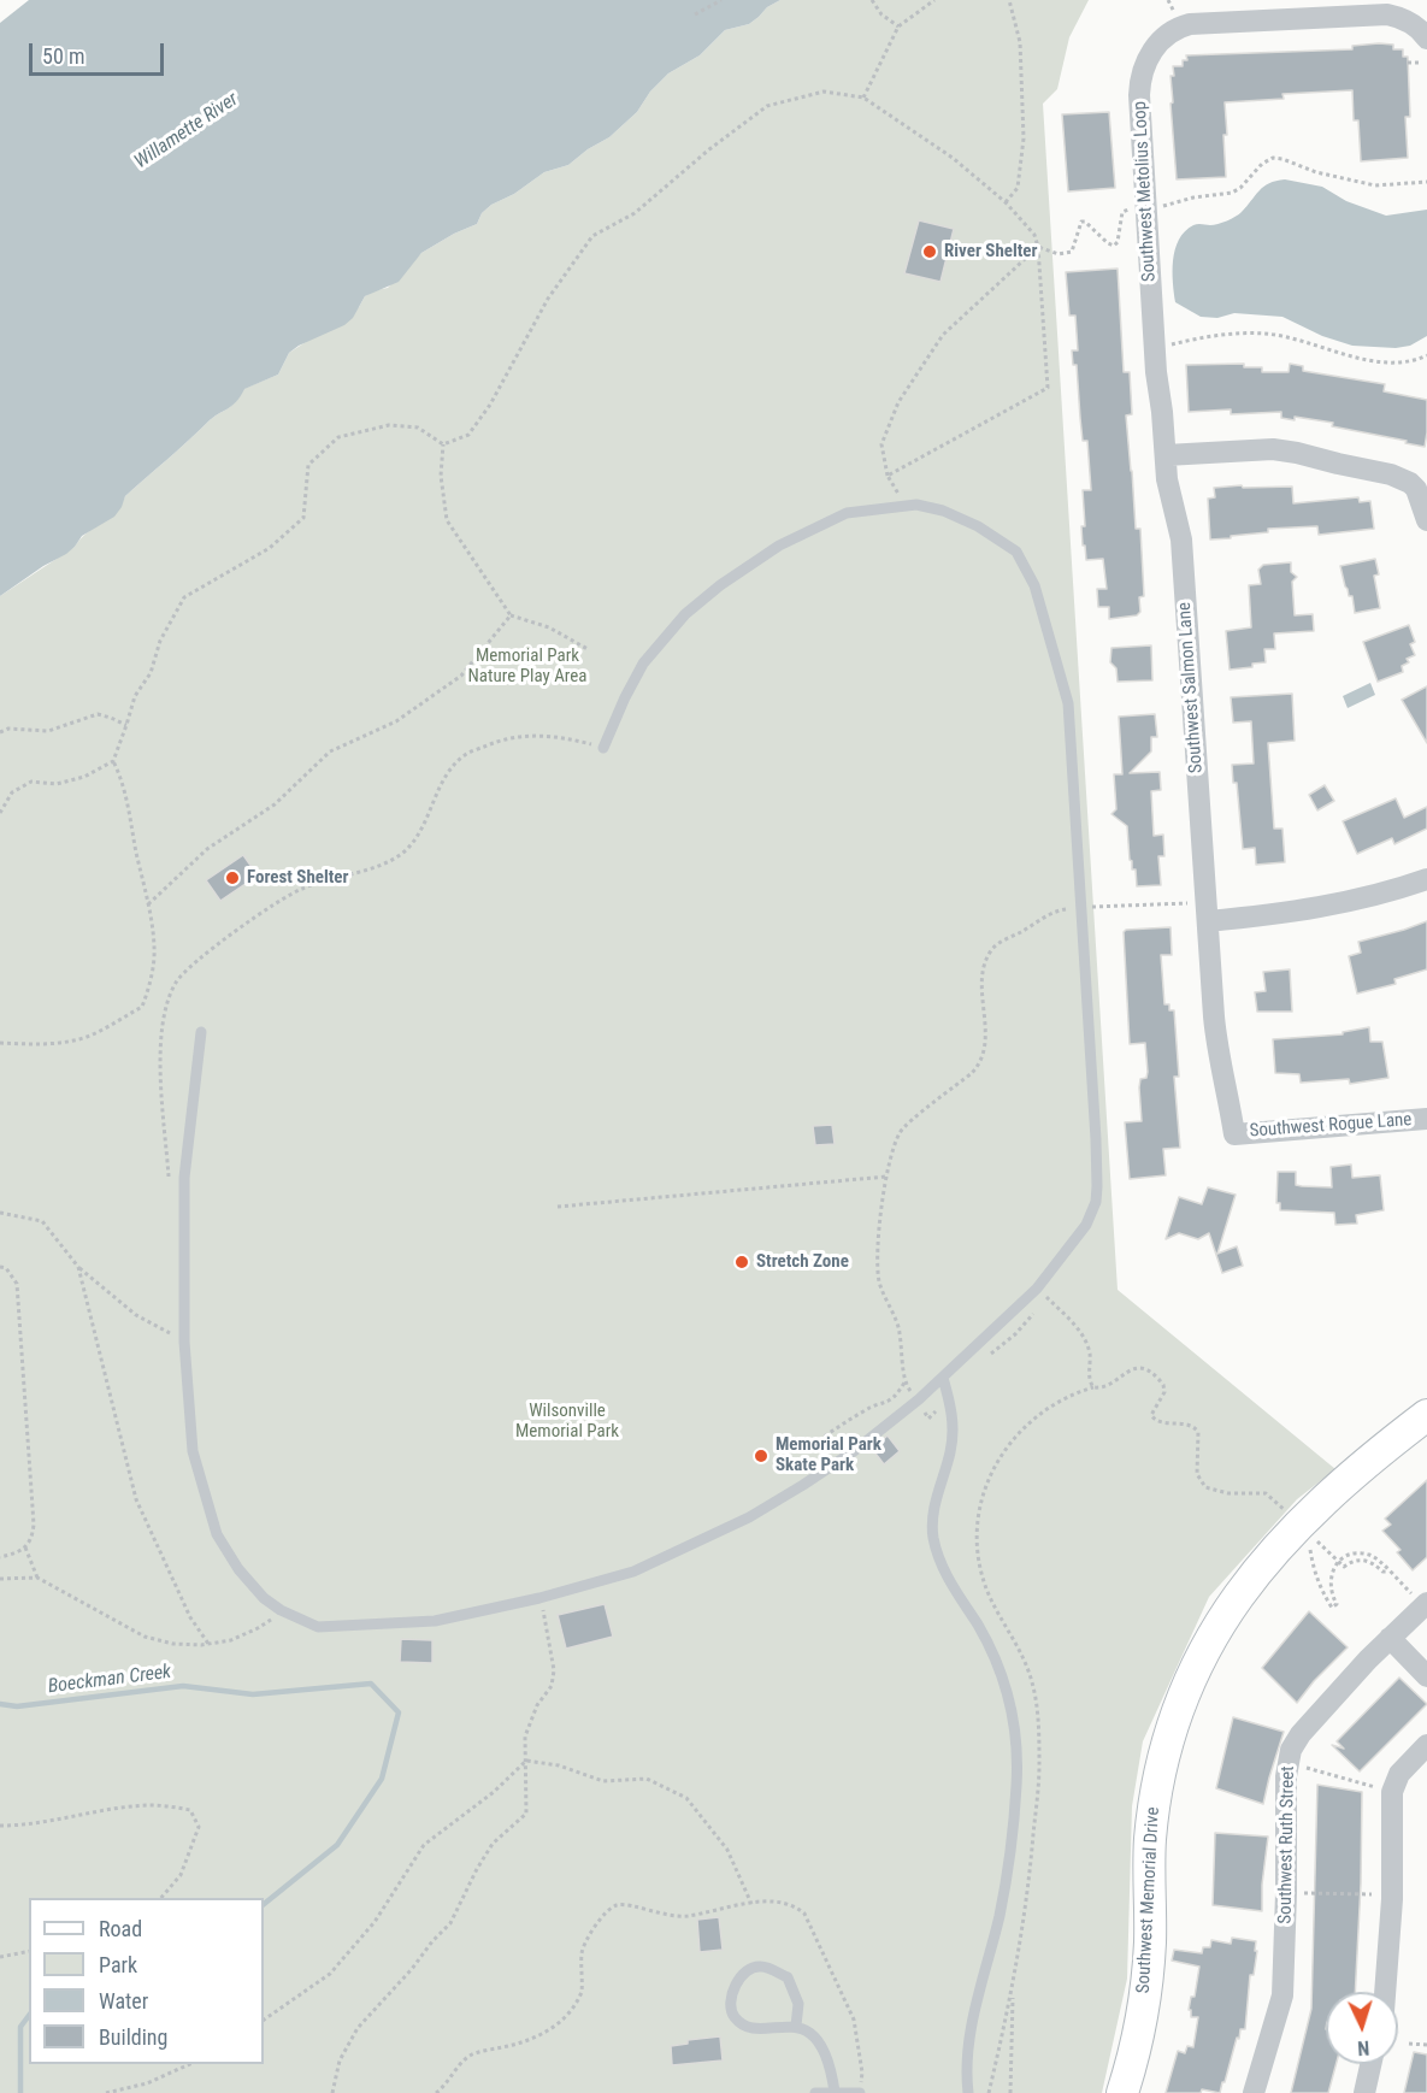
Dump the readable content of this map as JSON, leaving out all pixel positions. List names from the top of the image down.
{
  "streets": {
    "street": [
      "Southwest Metolius Loop",
      "Southwest Salmon Lane",
      "Southwest Rogue Lane",
      "Southwest Ruth Street",
      "Southwest Memorial Drive"
    ]
  },
  "crossings": [
    ["Southwest Metolius Loop", "Southwest Salmon Lane"],
    ["Southwest Salmon Lane", "Southwest Rogue Lane"]
  ],
  "water": ["Willamette River", "Boeckman Creek"],
  "parks": ["Memorial Park Nature Play Area", "Wilsonville Memorial Park"],
  "places": [
    "River Shelter",
    "Forest Shelter",
    "Stretch Zone",
    "Memorial Park Skate Park"
  ],
  "legend": [
    "Road",
    "Park",
    "Water",
    "Building"
  ],
  "scale_bar": "50 m",
  "north": "bottom"
}
